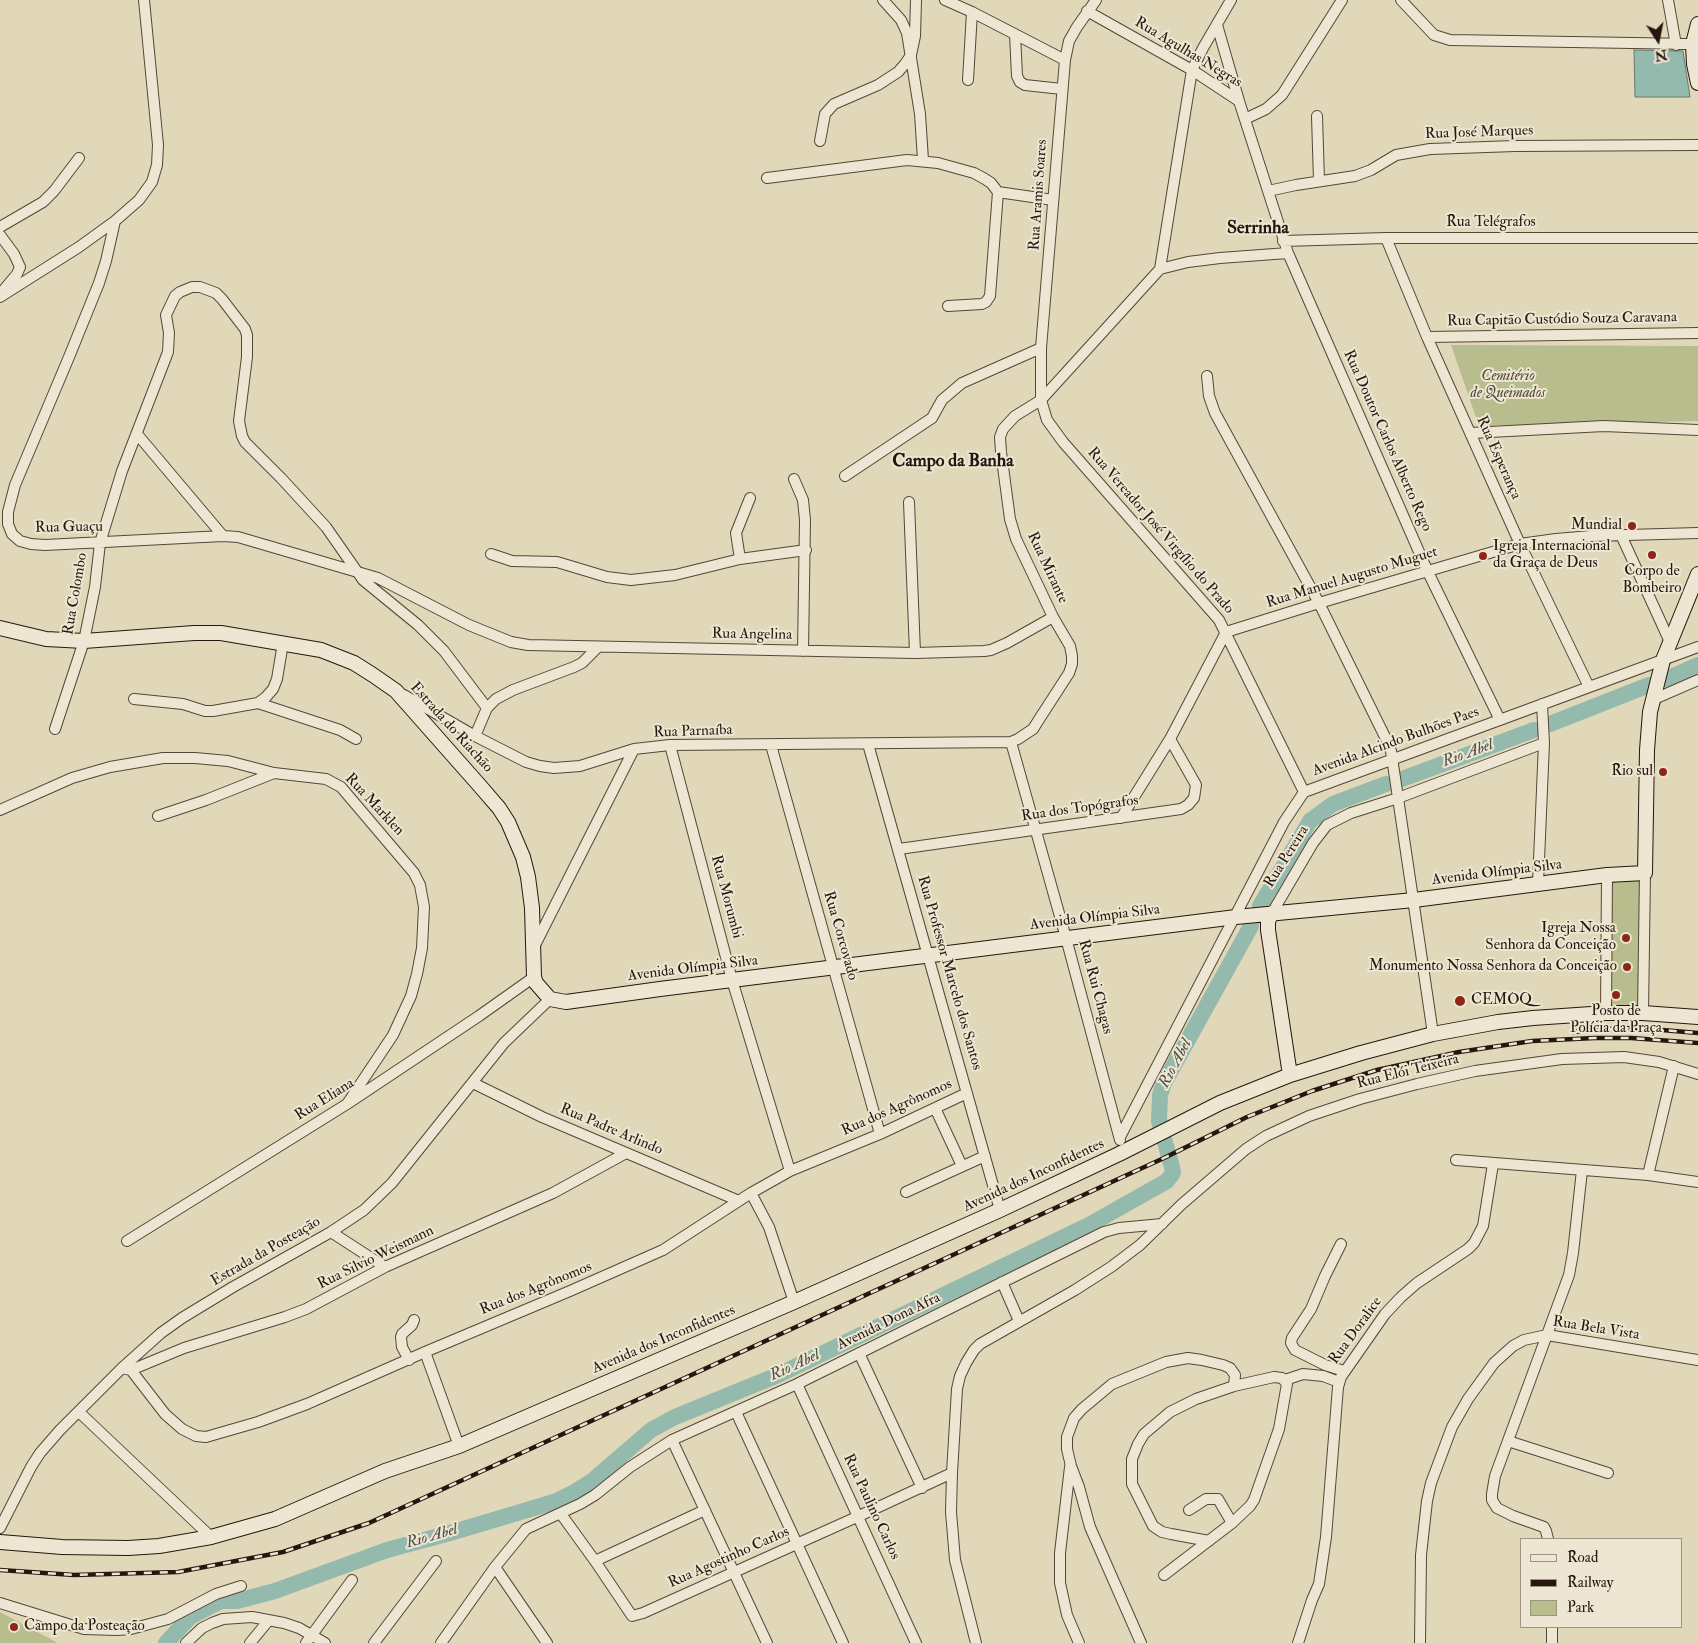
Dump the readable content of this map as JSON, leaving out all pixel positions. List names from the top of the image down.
{
  "streets": {
    "main road": [
      "Estrada do Riachão",
      "Rua Pereira",
      "Avenida Olímpia Silva",
      "Avenida dos Inconfidentes"
    ],
    "street": [
      "Rua Agulhas Negras",
      "Rua José Marques",
      "Rua Aramis Soares",
      "Rua Telégrafos",
      "Rua Capitão Custódio Souza Caravana",
      "Rua Doutor Carlos Alberto Rego",
      "Rua Esperança",
      "Rua Guaçu",
      "Rua Vereador José Virgílio do Prado",
      "Rua Mirante",
      "Rua Manuel Augusto Muguet",
      "Rua Colombo",
      "Rua Angelina",
      "Rua Parnaíba",
      "Avenida Alcindo Bulhões Paes",
      "Rua Marklen",
      "Rua dos Topógrafos",
      "Rua Morumbi",
      "Rua Corcovado",
      "Rua Professor Marcelo dos Santos",
      "Rua Rui Chagas",
      "Rua Elói Teixeira",
      "Rua Eliana",
      "Rua dos Agrônomos",
      "Rua Padre Arlindo",
      "Estrada da Posteação",
      "Rua Silvio Weismann",
      "Avenida Dona Afra",
      "Rua Bela Vista",
      "Rua Doralice",
      "Rua Paulino Carlos",
      "Rua Agostinho Carlos"
    ]
  },
  "crossings": [
    ["Rua Agulhas Negras", "Rua José Marques"],
    ["Rua Agulhas Negras", "Rua Aramis Soares"],
    ["Rua Agulhas Negras", "Rua Telégrafos"],
    ["Rua Agulhas Negras", "Rua Doutor Carlos Alberto Rego"],
    ["Rua Aramis Soares", "Rua Vereador José Virgílio do Prado"],
    ["Rua Aramis Soares", "Rua Mirante"],
    ["Rua Telégrafos", "Rua Esperança"],
    ["Rua Capitão Custódio Souza Caravana", "Rua Esperança"],
    ["Rua Doutor Carlos Alberto Rego", "Rua Manuel Augusto Muguet"],
    ["Rua Doutor Carlos Alberto Rego", "Avenida Alcindo Bulhões Paes"],
    ["Rua Esperança", "Rua Manuel Augusto Muguet"],
    ["Rua Esperança", "Avenida Alcindo Bulhões Paes"],
    ["Rua Guaçu", "Rua Colombo"],
    ["Rua Guaçu", "Rua Angelina"],
    ["Rua Vereador José Virgílio do Prado", "Rua Mirante"],
    ["Rua Vereador José Virgílio do Prado", "Rua Manuel Augusto Muguet"],
    ["Rua Vereador José Virgílio do Prado", "Avenida Alcindo Bulhões Paes"],
    ["Rua Mirante", "Rua Angelina"],
    ["Rua Mirante", "Rua Parnaíba"],
    ["Rua Mirante", "Rua Rui Chagas"],
    ["Rua Colombo", "Estrada do Riachão"],
    ["Estrada do Riachão", "Rua Parnaíba"],
    ["Estrada do Riachão", "Rua Eliana"],
    ["Rua Parnaíba", "Rua Morumbi"],
    ["Rua Parnaíba", "Rua Corcovado"],
    ["Rua Parnaíba", "Rua Professor Marcelo dos Santos"],
    ["Rua Parnaíba", "Rua Rui Chagas"],
    ["Avenida Alcindo Bulhões Paes", "Avenida Olímpia Silva"],
    ["Avenida Alcindo Bulhões Paes", "Rua Rui Chagas"],
    ["Rua Marklen", "Rua Eliana"],
    ["Rua dos Topógrafos", "Rua Professor Marcelo dos Santos"],
    ["Rua dos Topógrafos", "Rua Rui Chagas"],
    ["Rua Pereira", "Avenida Olímpia Silva"],
    ["Rua Pereira", "Avenida dos Inconfidentes"],
    ["Avenida Olímpia Silva", "Rua Morumbi"],
    ["Avenida Olímpia Silva", "Rua Corcovado"],
    ["Avenida Olímpia Silva", "Rua Professor Marcelo dos Santos"],
    ["Avenida Olímpia Silva", "Rua Rui Chagas"],
    ["Avenida Olímpia Silva", "Estrada da Posteação"],
    ["Rua Morumbi", "Rua dos Agrônomos"],
    ["Rua Corcovado", "Rua dos Agrônomos"],
    ["Rua Professor Marcelo dos Santos", "Rua dos Agrônomos"],
    ["Rua Professor Marcelo dos Santos", "Avenida dos Inconfidentes"],
    ["Rua Rui Chagas", "Avenida dos Inconfidentes"],
    ["Rua Elói Teixeira", "Avenida Dona Afra"],
    ["Rua Elói Teixeira", "Rua Agostinho Carlos"],
    ["Rua dos Agrônomos", "Rua Padre Arlindo"],
    ["Rua dos Agrônomos", "Estrada da Posteação"],
    ["Rua dos Agrônomos", "Rua Silvio Weismann"],
    ["Rua Padre Arlindo", "Estrada da Posteação"],
    ["Rua Padre Arlindo", "Rua Silvio Weismann"],
    ["Estrada da Posteação", "Rua Silvio Weismann"],
    ["Avenida Dona Afra", "Rua Paulino Carlos"],
    ["Avenida Dona Afra", "Rua Agostinho Carlos"],
    ["Rua Paulino Carlos", "Rua Agostinho Carlos"]
  ],
  "districts": ["Serrinha", "Campo da Banha"],
  "water": ["Rio Abel"],
  "parks": ["Cemitério de Queimados"],
  "places": [
    "Mundial",
    "Corpo de Bombeiro",
    "Igreja Internacional da Graça de Deus",
    "Rio sul",
    "Igreja Nossa Senhora da Conceição",
    "Monumento Nossa Senhora da Conceição",
    "Posto de Polícia da Praça",
    "CEMOQ",
    "Campo da Posteação"
  ],
  "legend": ["Road", "Railway", "Park"],
  "north": "bottom"
}
